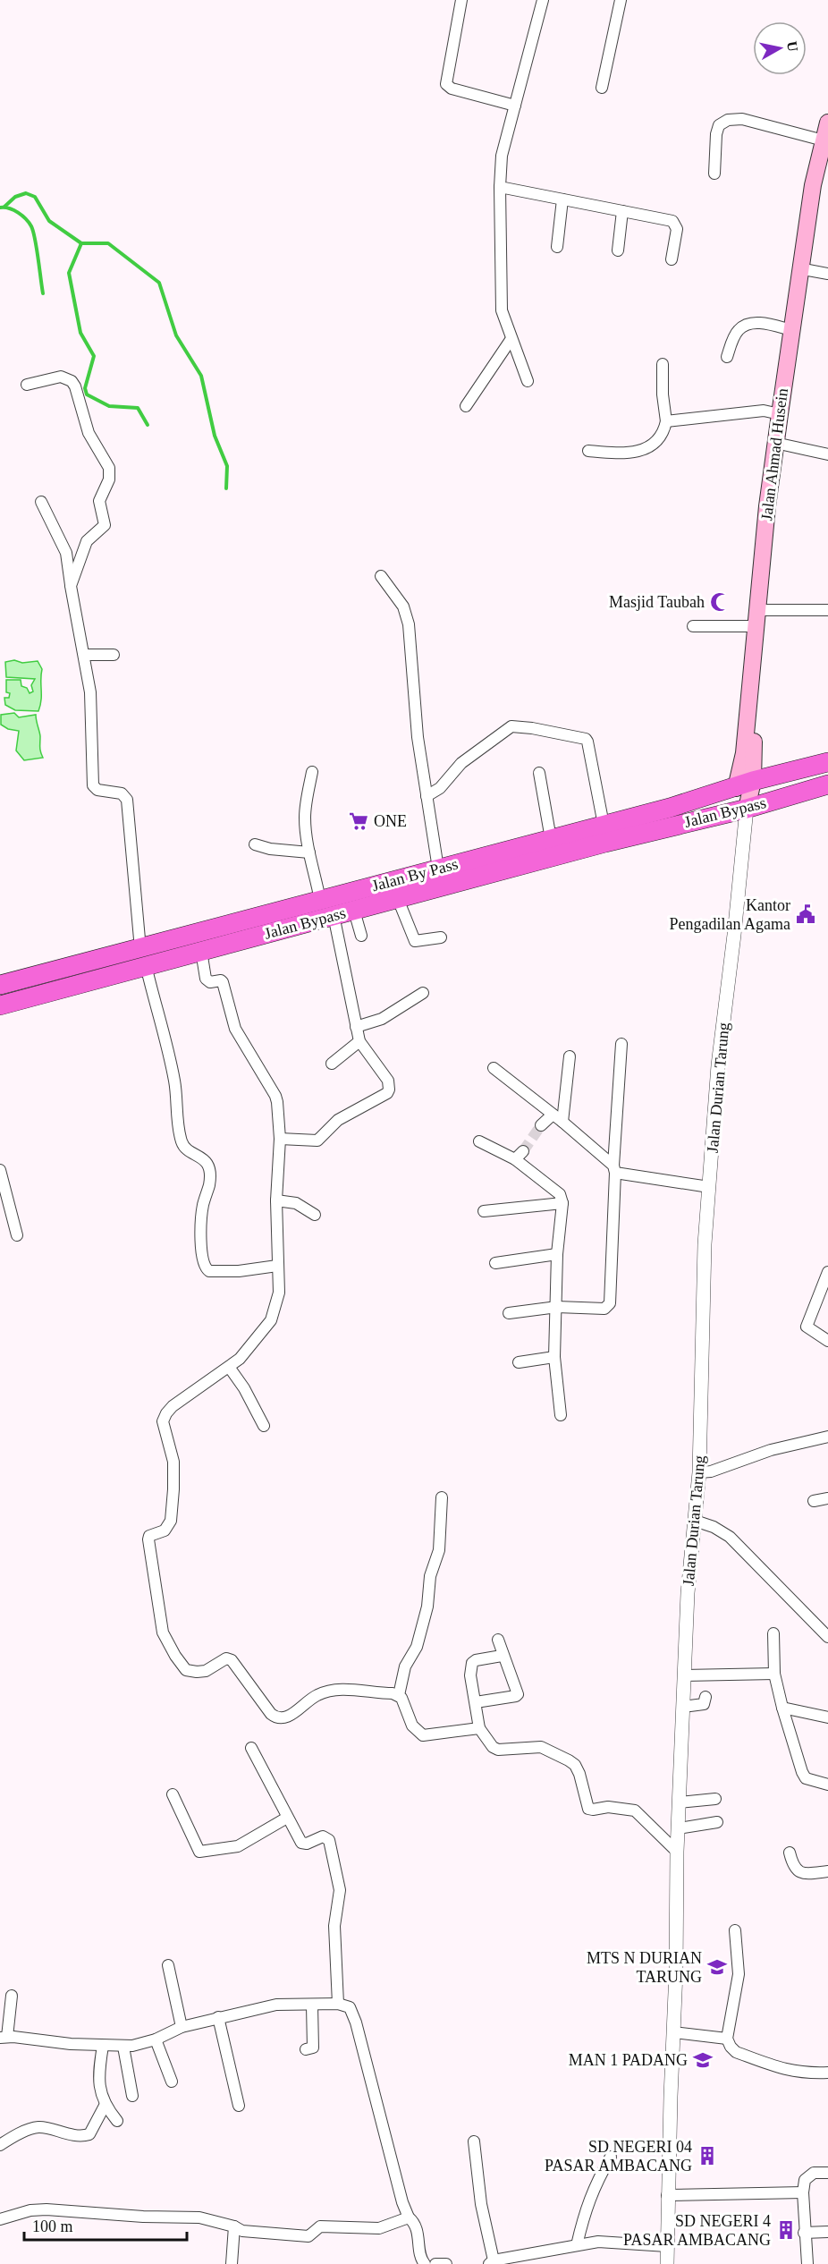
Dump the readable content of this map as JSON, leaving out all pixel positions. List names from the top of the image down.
{
  "streets": {
    "highway": ["Jalan Bypass", "Jalan By Pass"],
    "main road": ["Jalan Ahmad Husein", "Jalan Durian Tarung"]
  },
  "crossings": [
    ["Jalan Ahmad Husein", "Jalan By Pass"],
    ["Jalan Ahmad Husein", "Jalan Durian Tarung"],
    ["Jalan Bypass", "Jalan By Pass"],
    ["Jalan Bypass", "Jalan Durian Tarung"],
    ["Jalan By Pass", "Jalan Durian Tarung"]
  ],
  "places": {
    "mosque": ["Masjid Taubah"],
    "supermarket": ["ONE"],
    "public building": ["Kantor Pengadilan Agama"],
    "school or university": ["MTS N DURIAN TARUNG", "MAN 1 PADANG"],
    "building": ["SD NEGERI 04 PASAR AMBACANG", "SD NEGERI 4 PASAR AMBACANG"]
  },
  "scale_bar": "100 m",
  "north": "right"
}
